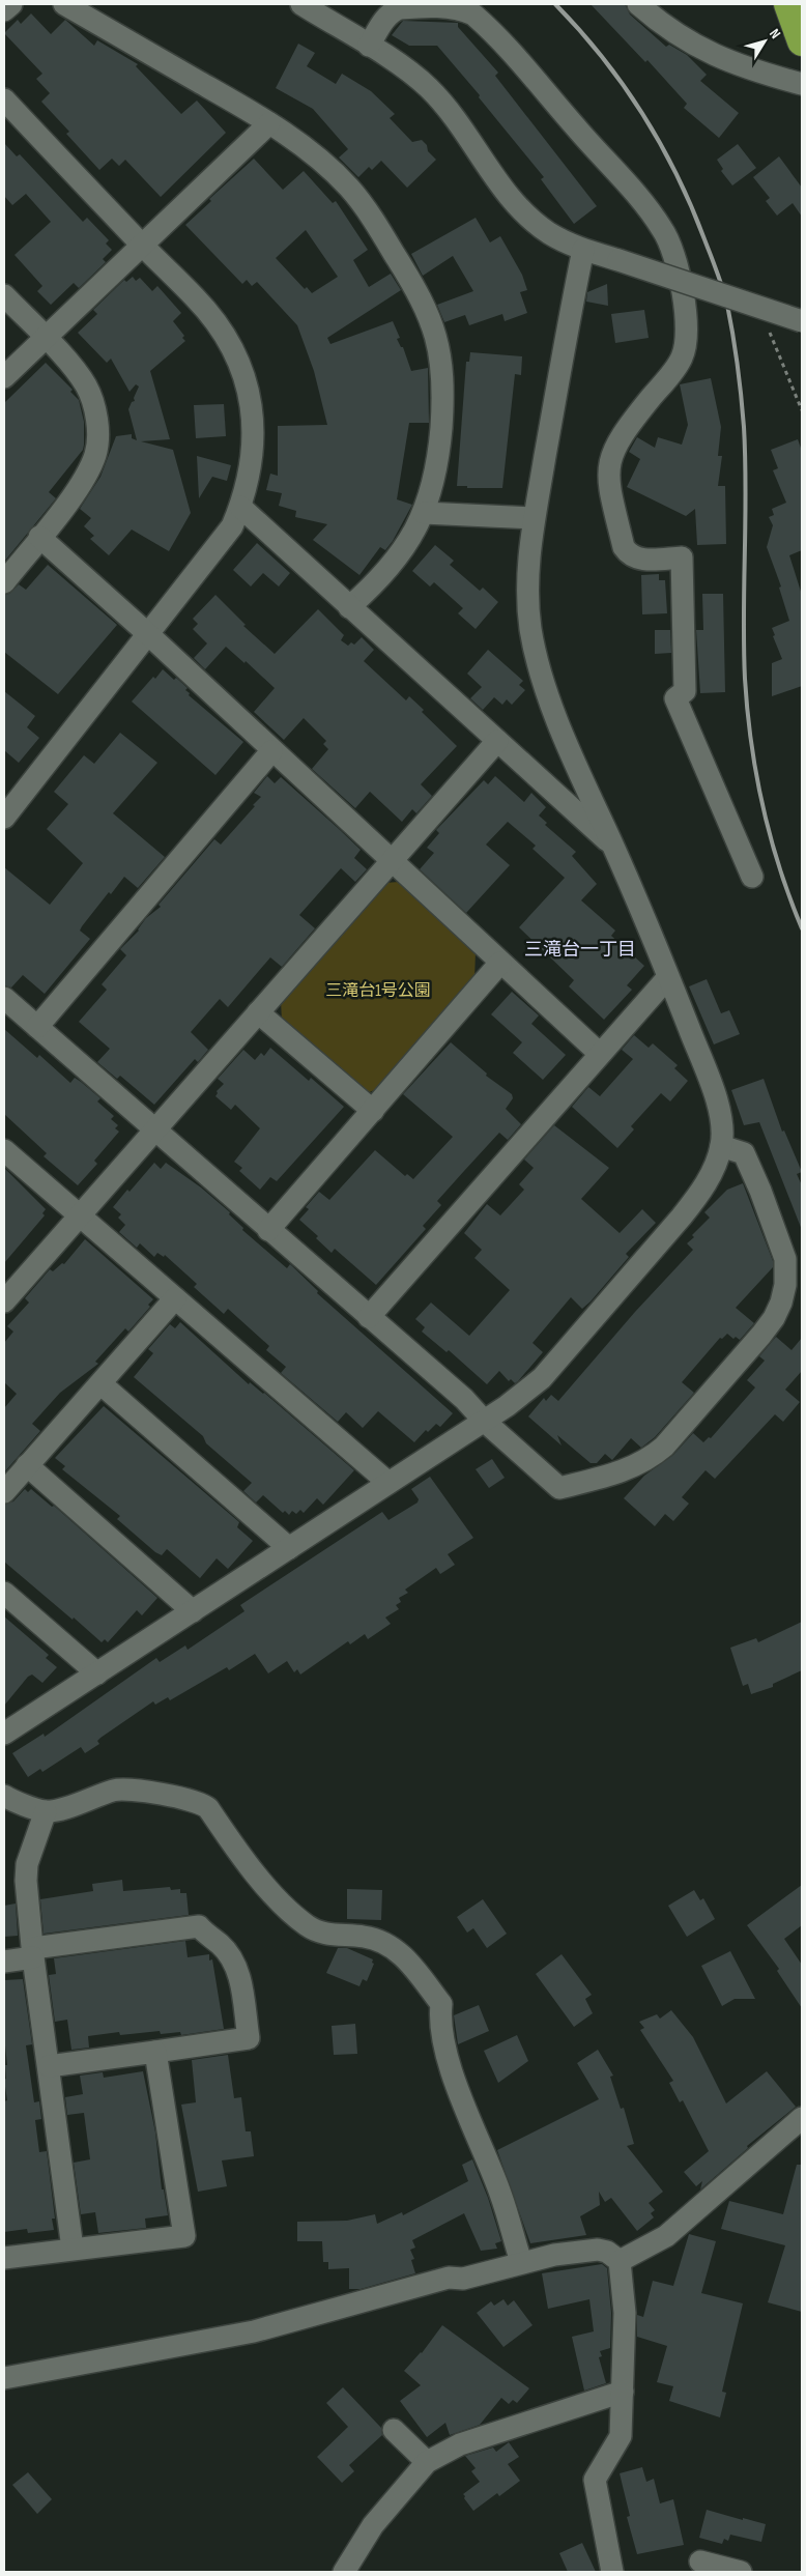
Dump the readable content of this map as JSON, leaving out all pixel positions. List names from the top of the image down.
{
  "districts": ["三滝台一丁目"],
  "parks": ["三滝台1号公園"],
  "north": "top right"
}
